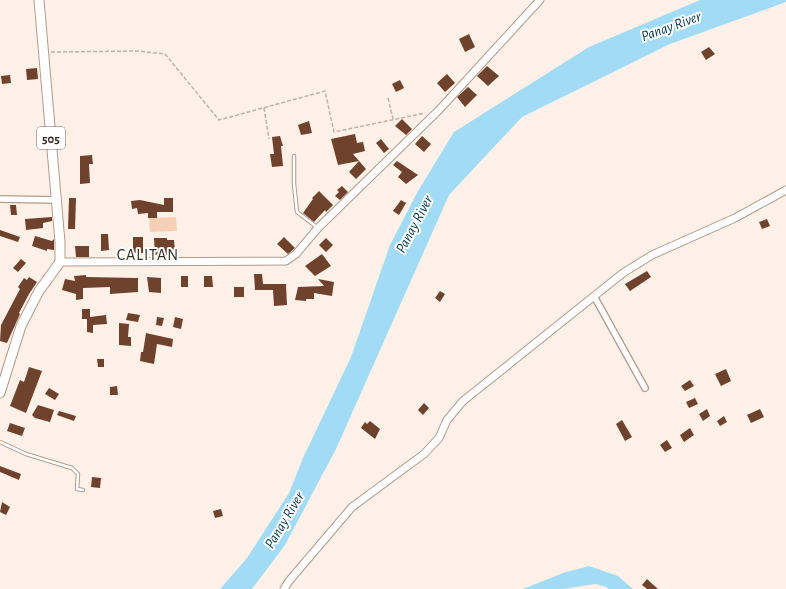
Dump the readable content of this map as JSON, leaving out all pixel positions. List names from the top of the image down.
{
  "streets": {
    "main road": ["505"]
  },
  "districts": ["CALITAN"],
  "water": ["Panay River"]
}
